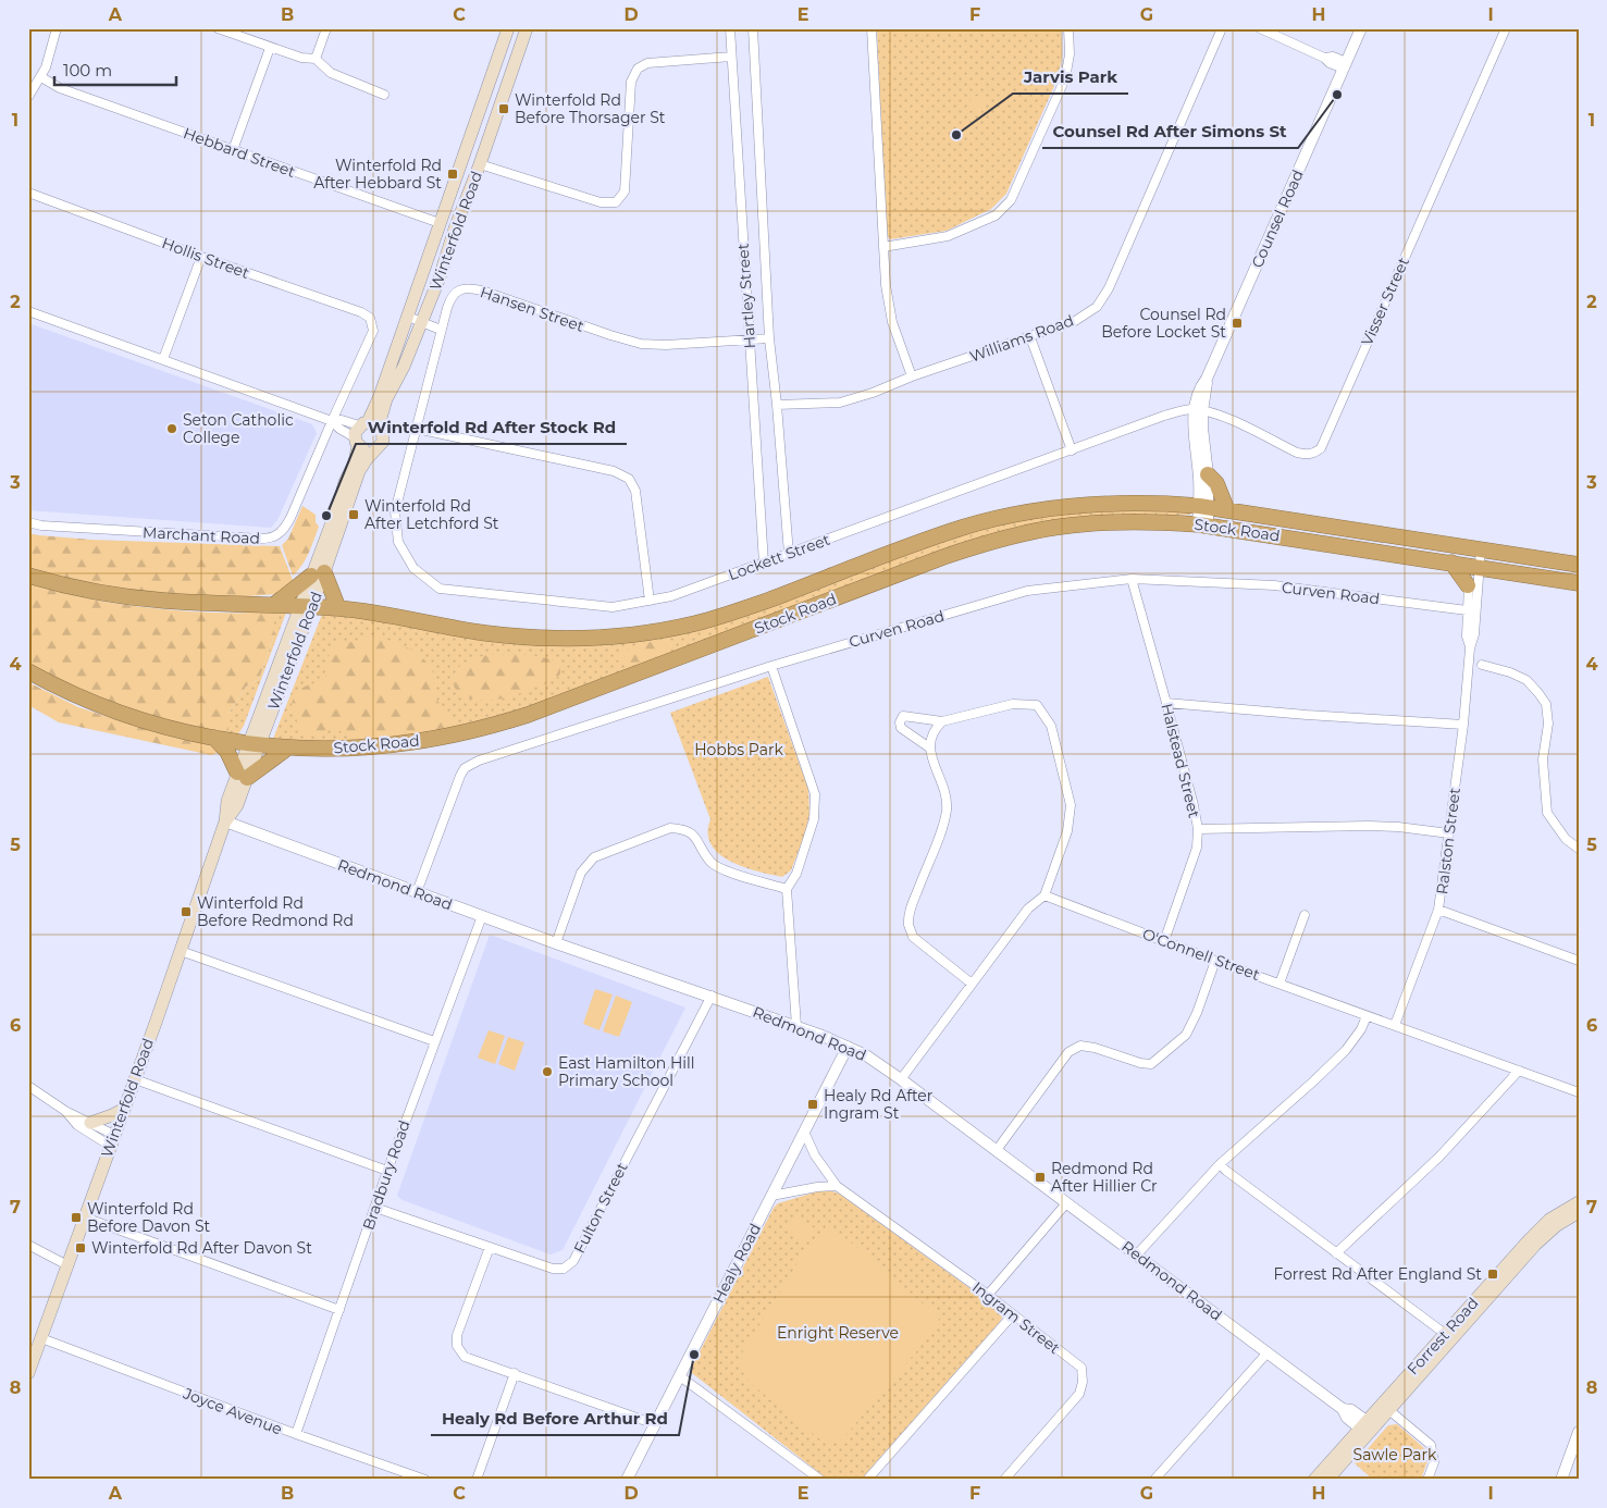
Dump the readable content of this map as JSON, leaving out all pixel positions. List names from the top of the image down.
{
  "streets": {
    "highway": ["Stock Road"],
    "main road": ["Winterfold Road", "Forrest Road"],
    "street": [
      "Hebbard Street",
      "Counsel Road",
      "Hollis Street",
      "Hartley Street",
      "Visser Street",
      "Hansen Street",
      "Williams Road",
      "Marchant Road",
      "Lockett Street",
      "Curven Road",
      "Halstead Street",
      "Ralston Street",
      "Redmond Road",
      "O'Connell Street",
      "Bradbury Road",
      "Fulton Street",
      "Healy Road",
      "Ingram Street",
      "Joyce Avenue"
    ]
  },
  "crossings": [
    ["Hebbard Street", "Winterfold Road"],
    ["Counsel Road", "Visser Street"],
    ["Counsel Road", "Stock Road"],
    ["Counsel Road", "Lockett Street"],
    ["Winterfold Road", "Stock Road"],
    ["Winterfold Road", "Redmond Road"],
    ["Winterfold Road", "Joyce Avenue"],
    ["Hollis Street", "Marchant Road"],
    ["Hartley Street", "Hansen Street"],
    ["Hartley Street", "Williams Road"],
    ["Hartley Street", "Lockett Street"],
    ["Visser Street", "Lockett Street"],
    ["Hansen Street", "Lockett Street"],
    ["Stock Road", "Ralston Street"],
    ["Curven Road", "Halstead Street"],
    ["Curven Road", "Ralston Street"],
    ["Curven Road", "Redmond Road"],
    ["Halstead Street", "O'Connell Street"],
    ["Ralston Street", "O'Connell Street"],
    ["Redmond Road", "Bradbury Road"],
    ["Redmond Road", "Fulton Street"],
    ["Redmond Road", "Healy Road"],
    ["Redmond Road", "Forrest Road"],
    ["Bradbury Road", "Fulton Street"],
    ["Bradbury Road", "Joyce Avenue"],
    ["Healy Road", "Ingram Street"]
  ],
  "parks": ["Hobbs Park", "Enright Reserve", "Sawle Park"],
  "places": {
    "other": [
      "Counsel Rd After Simons St",
      "Jarvis Park",
      "Seton Catholic College",
      "Winterfold Rd After Stock Rd",
      "East Hamilton Hill Primary School",
      "Healy Rd Before Arthur Rd"
    ],
    "transit": [
      "Winterfold Rd Before Thorsager St",
      "Winterfold Rd After Hebbard St",
      "Counsel Rd Before Locket St",
      "Winterfold Rd After Letchford St",
      "Winterfold Rd Before Redmond Rd",
      "Healy Rd After Ingram St",
      "Redmond Rd After Hillier Cr",
      "Winterfold Rd Before Davon St",
      "Winterfold Rd After Davon St",
      "Forrest Rd After England St"
    ]
  },
  "scale_bar": "100 m",
  "grid": {
    "columns": [
      "A",
      "B",
      "C",
      "D",
      "E",
      "F",
      "G",
      "H",
      "I"
    ],
    "rows": [
      "1",
      "2",
      "3",
      "4",
      "5",
      "6",
      "7",
      "8"
    ]
  }
}
